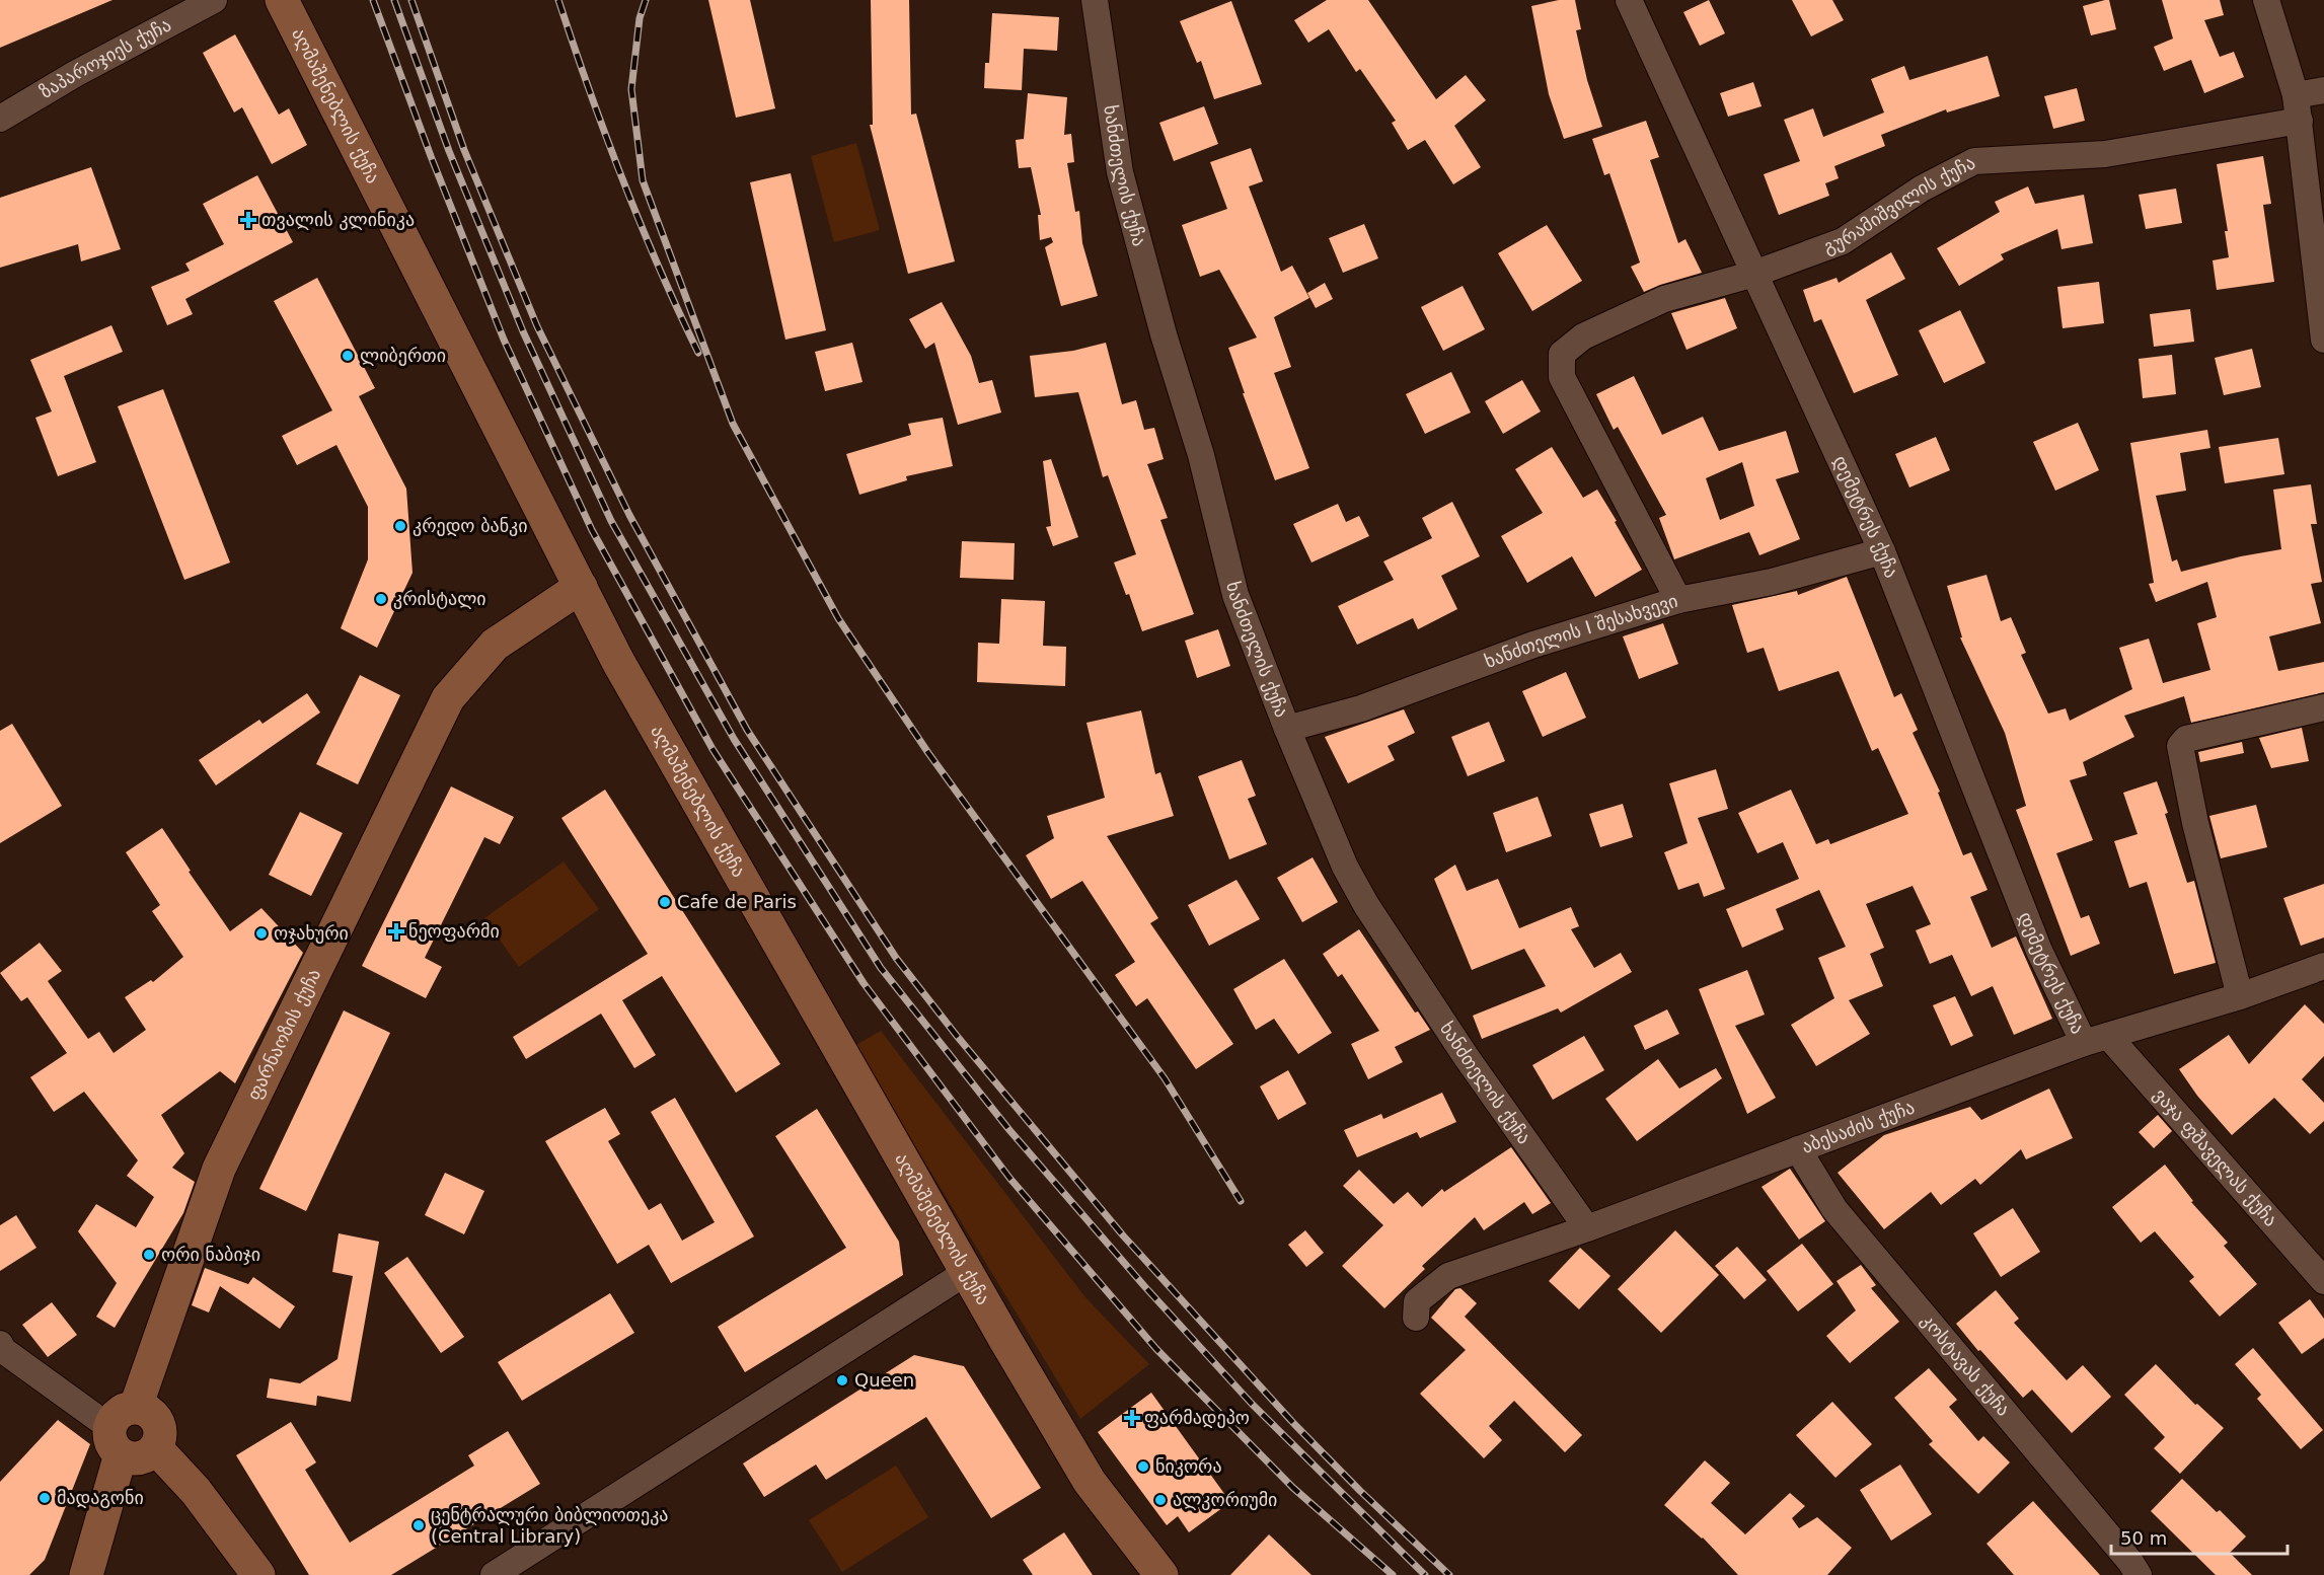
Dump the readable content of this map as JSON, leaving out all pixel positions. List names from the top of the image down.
{
  "streets": {
    "main road": ["აღმაშენებლის ქუჩა", "ფარნაოზის ქუჩა"],
    "street": [
      "ზაპაროჯიეს ქუჩა",
      "ხანძთელის ქუჩა",
      "გურამიშვილის ქუჩა",
      "დემეტრეს ქუჩა",
      "ხანძთელის I შესახვევი",
      "აბესაძის ქუჩა",
      "ვაჯა ფშაველას ქუჩა",
      "კოსტავას ქუჩა"
    ]
  },
  "crossings": [
    ["აღმაშენებლის ქუჩა", "ფარნაოზის ქუჩა"],
    ["ხანძთელის ქუჩა", "ხანძთელის I შესახვევი"],
    ["ხანძთელის ქუჩა", "აბესაძის ქუჩა"],
    ["გურამიშვილის ქუჩა", "დემეტრეს ქუჩა"],
    ["გურამიშვილის ქუჩა", "ხანძთელის I შესახვევი"],
    ["დემეტრეს ქუჩა", "ხანძთელის I შესახვევი"],
    ["დემეტრეს ქუჩა", "აბესაძის ქუჩა"],
    ["აბესაძის ქუჩა", "ვაჯა ფშაველას ქუჩა"],
    ["აბესაძის ქუჩა", "კოსტავას ქუჩა"]
  ],
  "places": {
    "health": ["თვალის კლინიკა", "ნეოფარმი", "ფარმადეპო"],
    "other": [
      "ლიბერთი",
      "კრედო ბანკი",
      "კრისტალი",
      "Cafe de Paris",
      "ოჯახური",
      "ორი ნაბიჯი",
      "Queen",
      "ნიკორა",
      "მადაგონი",
      "ალკორიუმი",
      "ცენტრალური ბიბლიოთეკა (Central Library)"
    ]
  },
  "scale_bar": "50 m"
}
